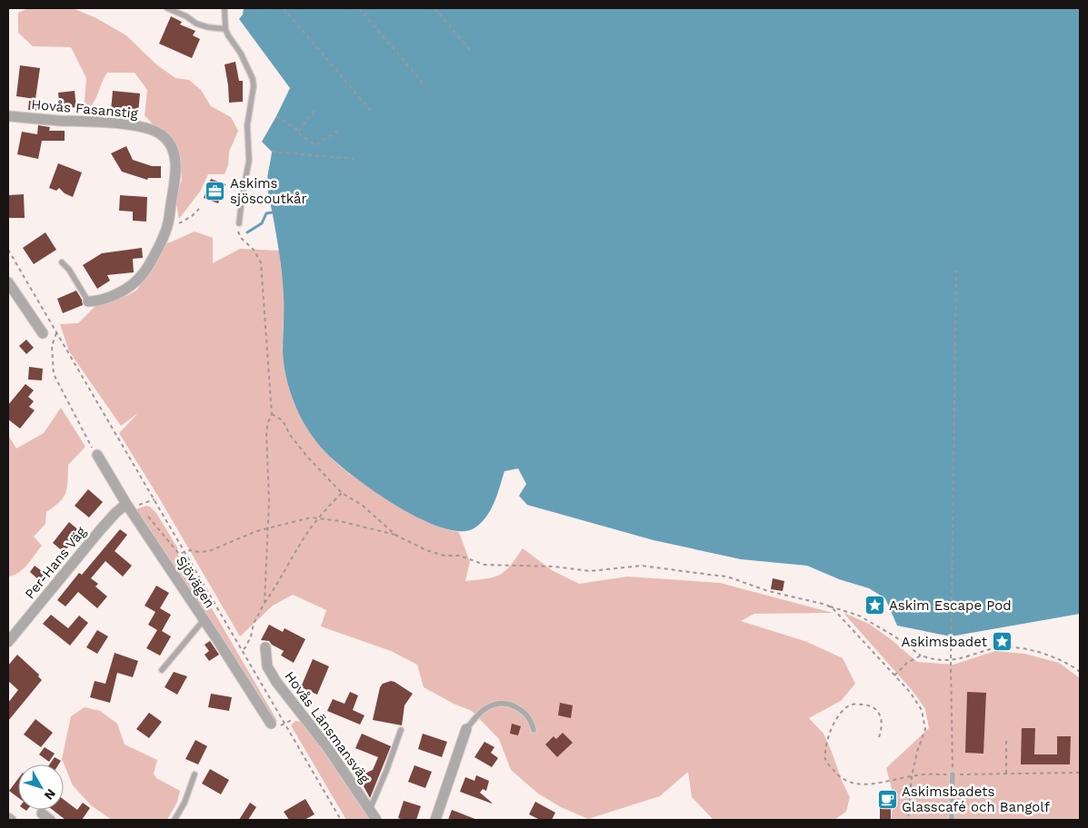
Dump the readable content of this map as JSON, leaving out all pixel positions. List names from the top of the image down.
{
  "streets": {
    "street": [
      "Hovås Fasanstig",
      "Per-Hans Väg",
      "Sjövägen",
      "Hovås Länsmansväg"
    ]
  },
  "crossings": [
    ["Per-Hans Väg", "Sjövägen"]
  ],
  "places": {
    "office": ["Askims sjöscoutkår"],
    "place": ["Askim Escape Pod", "Askimsbadet"],
    "cafe": ["Askimsbadets Glasscafé och Bangolf"]
  },
  "north": "bottom right"
}
